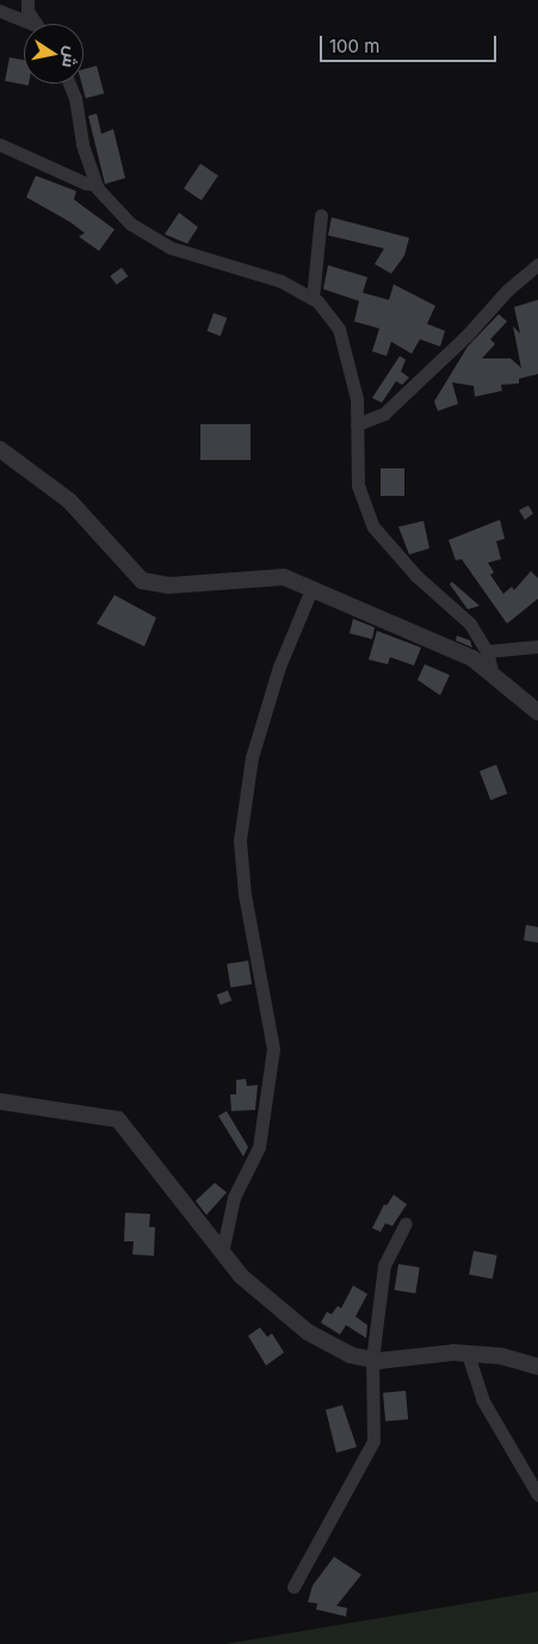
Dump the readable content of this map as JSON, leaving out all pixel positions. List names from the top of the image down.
{
  "scale_bar": "100 m",
  "north": "right"
}
